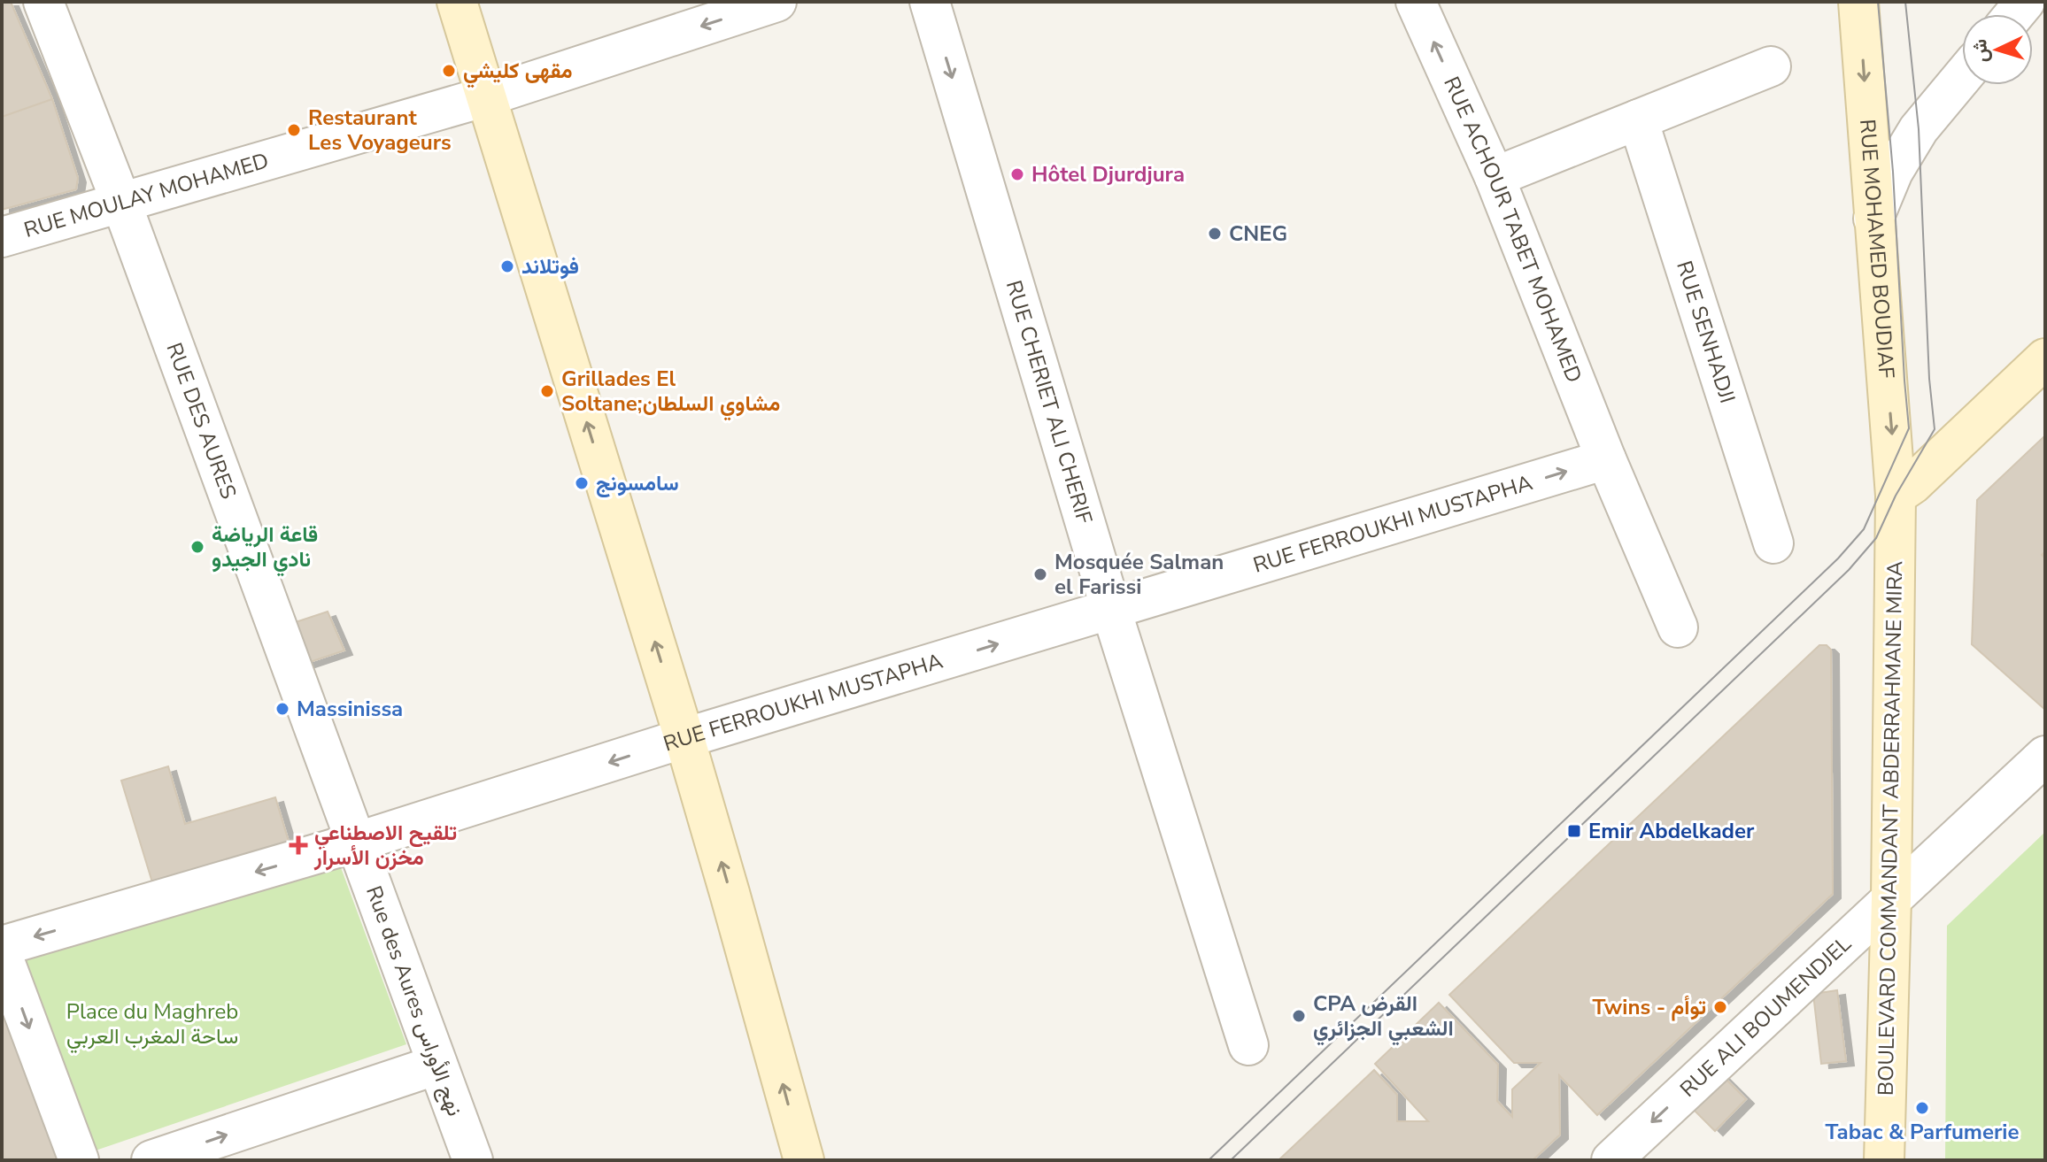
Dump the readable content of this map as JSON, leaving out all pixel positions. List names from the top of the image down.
{
  "streets": {
    "main road": ["RUE MOHAMED BOUDIAF", "BOULEVARD COMMANDANT ABDERRAHMANE MIRA"],
    "street": [
      "RUE MOULAY MOHAMED",
      "RUE ACHOUR TABET MOHAMED",
      "RUE SENHADJI",
      "RUE CHERIET ALI CHERIF",
      "RUE DES AURES",
      "RUE FERROUKHI MUSTAPHA",
      "Rue des Aures نهج الأوراس",
      "RUE ALI BOUMENDJEL"
    ]
  },
  "crossings": [
    ["RUE MOULAY MOHAMED", "RUE DES AURES"],
    ["RUE ACHOUR TABET MOHAMED", "RUE FERROUKHI MUSTAPHA"],
    ["RUE MOHAMED BOUDIAF", "BOULEVARD COMMANDANT ABDERRAHMANE MIRA"],
    ["RUE CHERIET ALI CHERIF", "RUE FERROUKHI MUSTAPHA"],
    ["RUE DES AURES", "RUE FERROUKHI MUSTAPHA"],
    ["RUE DES AURES", "Rue des Aures نهج الأوراس"],
    ["RUE FERROUKHI MUSTAPHA", "Rue des Aures نهج الأوراس"],
    ["BOULEVARD COMMANDANT ABDERRAHMANE MIRA", "RUE ALI BOUMENDJEL"]
  ],
  "one_way": [
    "RUE MOULAY MOHAMED",
    "RUE MOHAMED BOUDIAF",
    "RUE CHERIET ALI CHERIF",
    "RUE ALI BOUMENDJEL"
  ],
  "parks": ["Place du Maghreb ساحة المغرب العربي"],
  "places": {
    "other": [
      "مقهى كليشي",
      "Restaurant Les Voyageurs",
      "Hôtel Djurdjura",
      "CNEG",
      "فوتلاند",
      "Grillades El Soltane;مشاوي السلطان",
      "سامسونج",
      "قاعة الرياضة نادي الجيدو",
      "Mosquée Salman el Farissi",
      "Massinissa",
      "Twins - توأم",
      "CPA القرض الشعبي الجزائري",
      "Tabac & Parfumerie"
    ],
    "transit": ["Emir Abdelkader"],
    "health": ["تلقيح الاصطناعي مخزن الأسرار"]
  },
  "north": "left"
}
